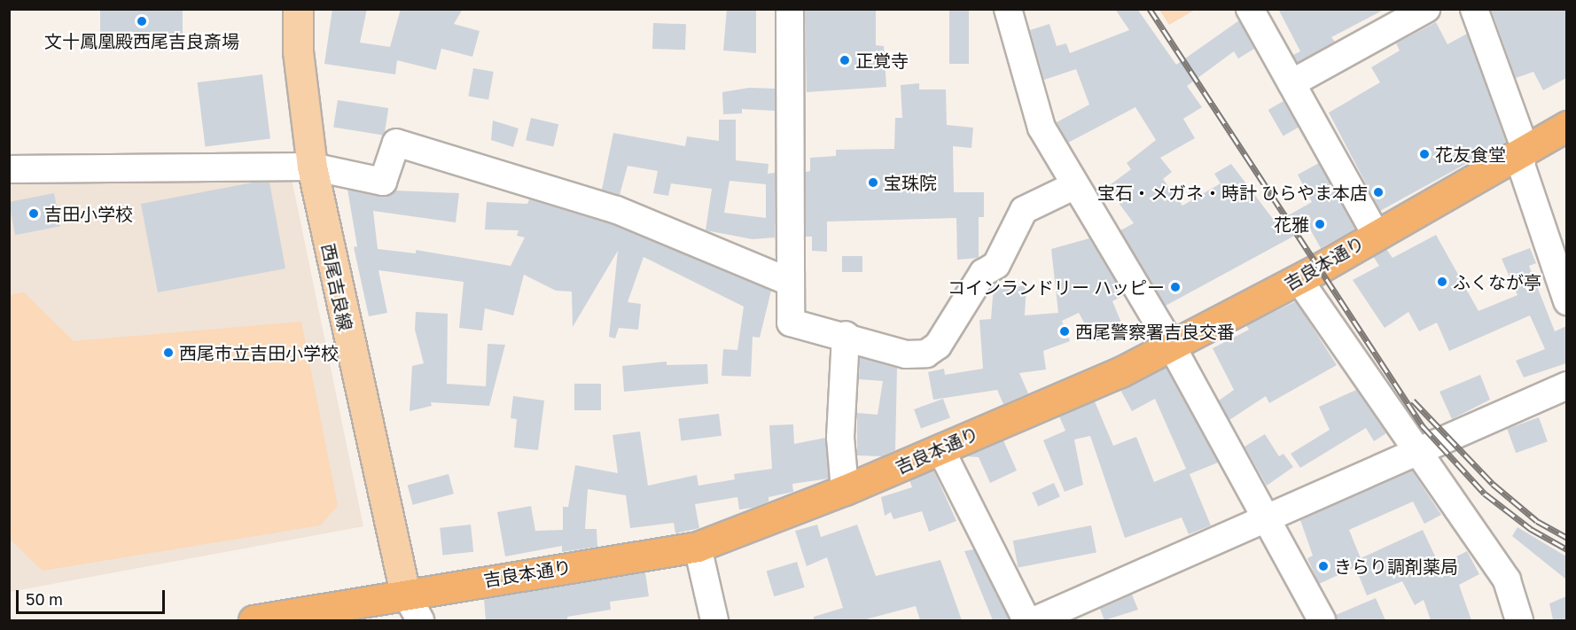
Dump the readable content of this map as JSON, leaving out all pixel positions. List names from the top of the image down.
{
  "streets": {
    "highway": ["吉良本通り"],
    "main road": ["西尾吉良線"]
  },
  "crossings": [
    ["吉良本通り", "西尾吉良線"]
  ],
  "places": [
    "文十鳳凰殿西尾吉良斎場",
    "正覚寺",
    "花友食堂",
    "宝珠院",
    "宝石・メガネ・時計 ひらやま本店",
    "吉田小学校",
    "花雅",
    "ふくなが亭",
    "コインランドリー ハッピー",
    "西尾警察署吉良交番",
    "西尾市立吉田小学校",
    "きらり調剤薬局"
  ],
  "scale_bar": "50 m"
}
